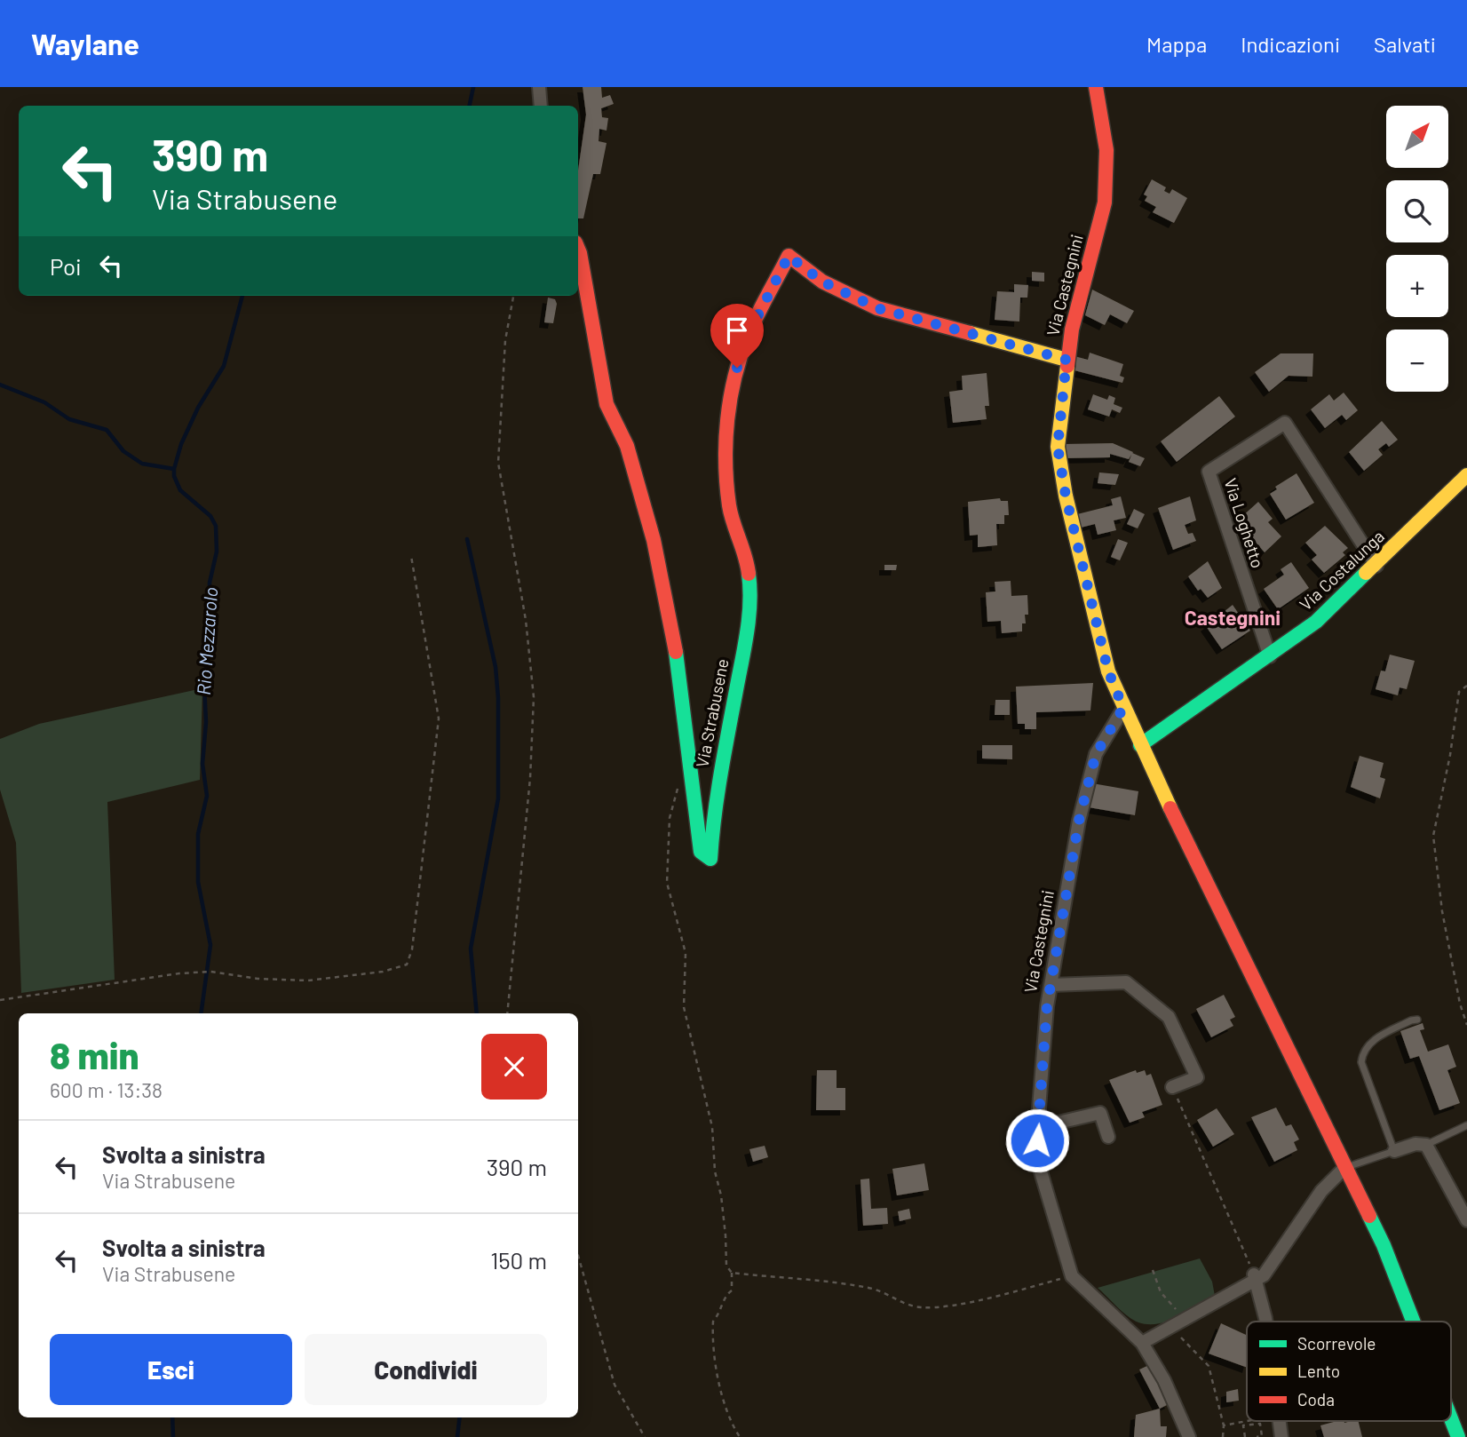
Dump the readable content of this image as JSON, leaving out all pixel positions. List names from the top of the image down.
{
  "streets": {
    "street": [
      "Via Castegnini",
      "Via Loghetto",
      "Via Costalunga",
      "Via Strabusene"
    ]
  },
  "crossings": [
    ["Via Castegnini", "Via Costalunga"],
    ["Via Castegnini", "Via Strabusene"],
    ["Via Loghetto", "Via Costalunga"]
  ],
  "districts": ["Castegnini"],
  "water": ["Rio Mezzarolo"],
  "legend": ["Scorrevole", "Lento", "Coda"],
  "north": "top right",
  "page": {
    "header": "Waylane",
    "nav": ["Mappa", "Indicazioni", "Salvati"],
    "map_buttons": ["+", "−"],
    "turn": ["390 m", "Via Strabusene"],
    "then": "Poi",
    "heading": ["8 min", "600 m · 13:38"],
    "list": [
      {
        "name": "Svolta a sinistra",
        "note": "Via Strabusene",
        "value": "390 m"
      },
      {
        "name": "Svolta a sinistra",
        "note": "Via Strabusene",
        "value": "150 m"
      }
    ],
    "buttons": ["Esci", "Condividi"]
  }
}
